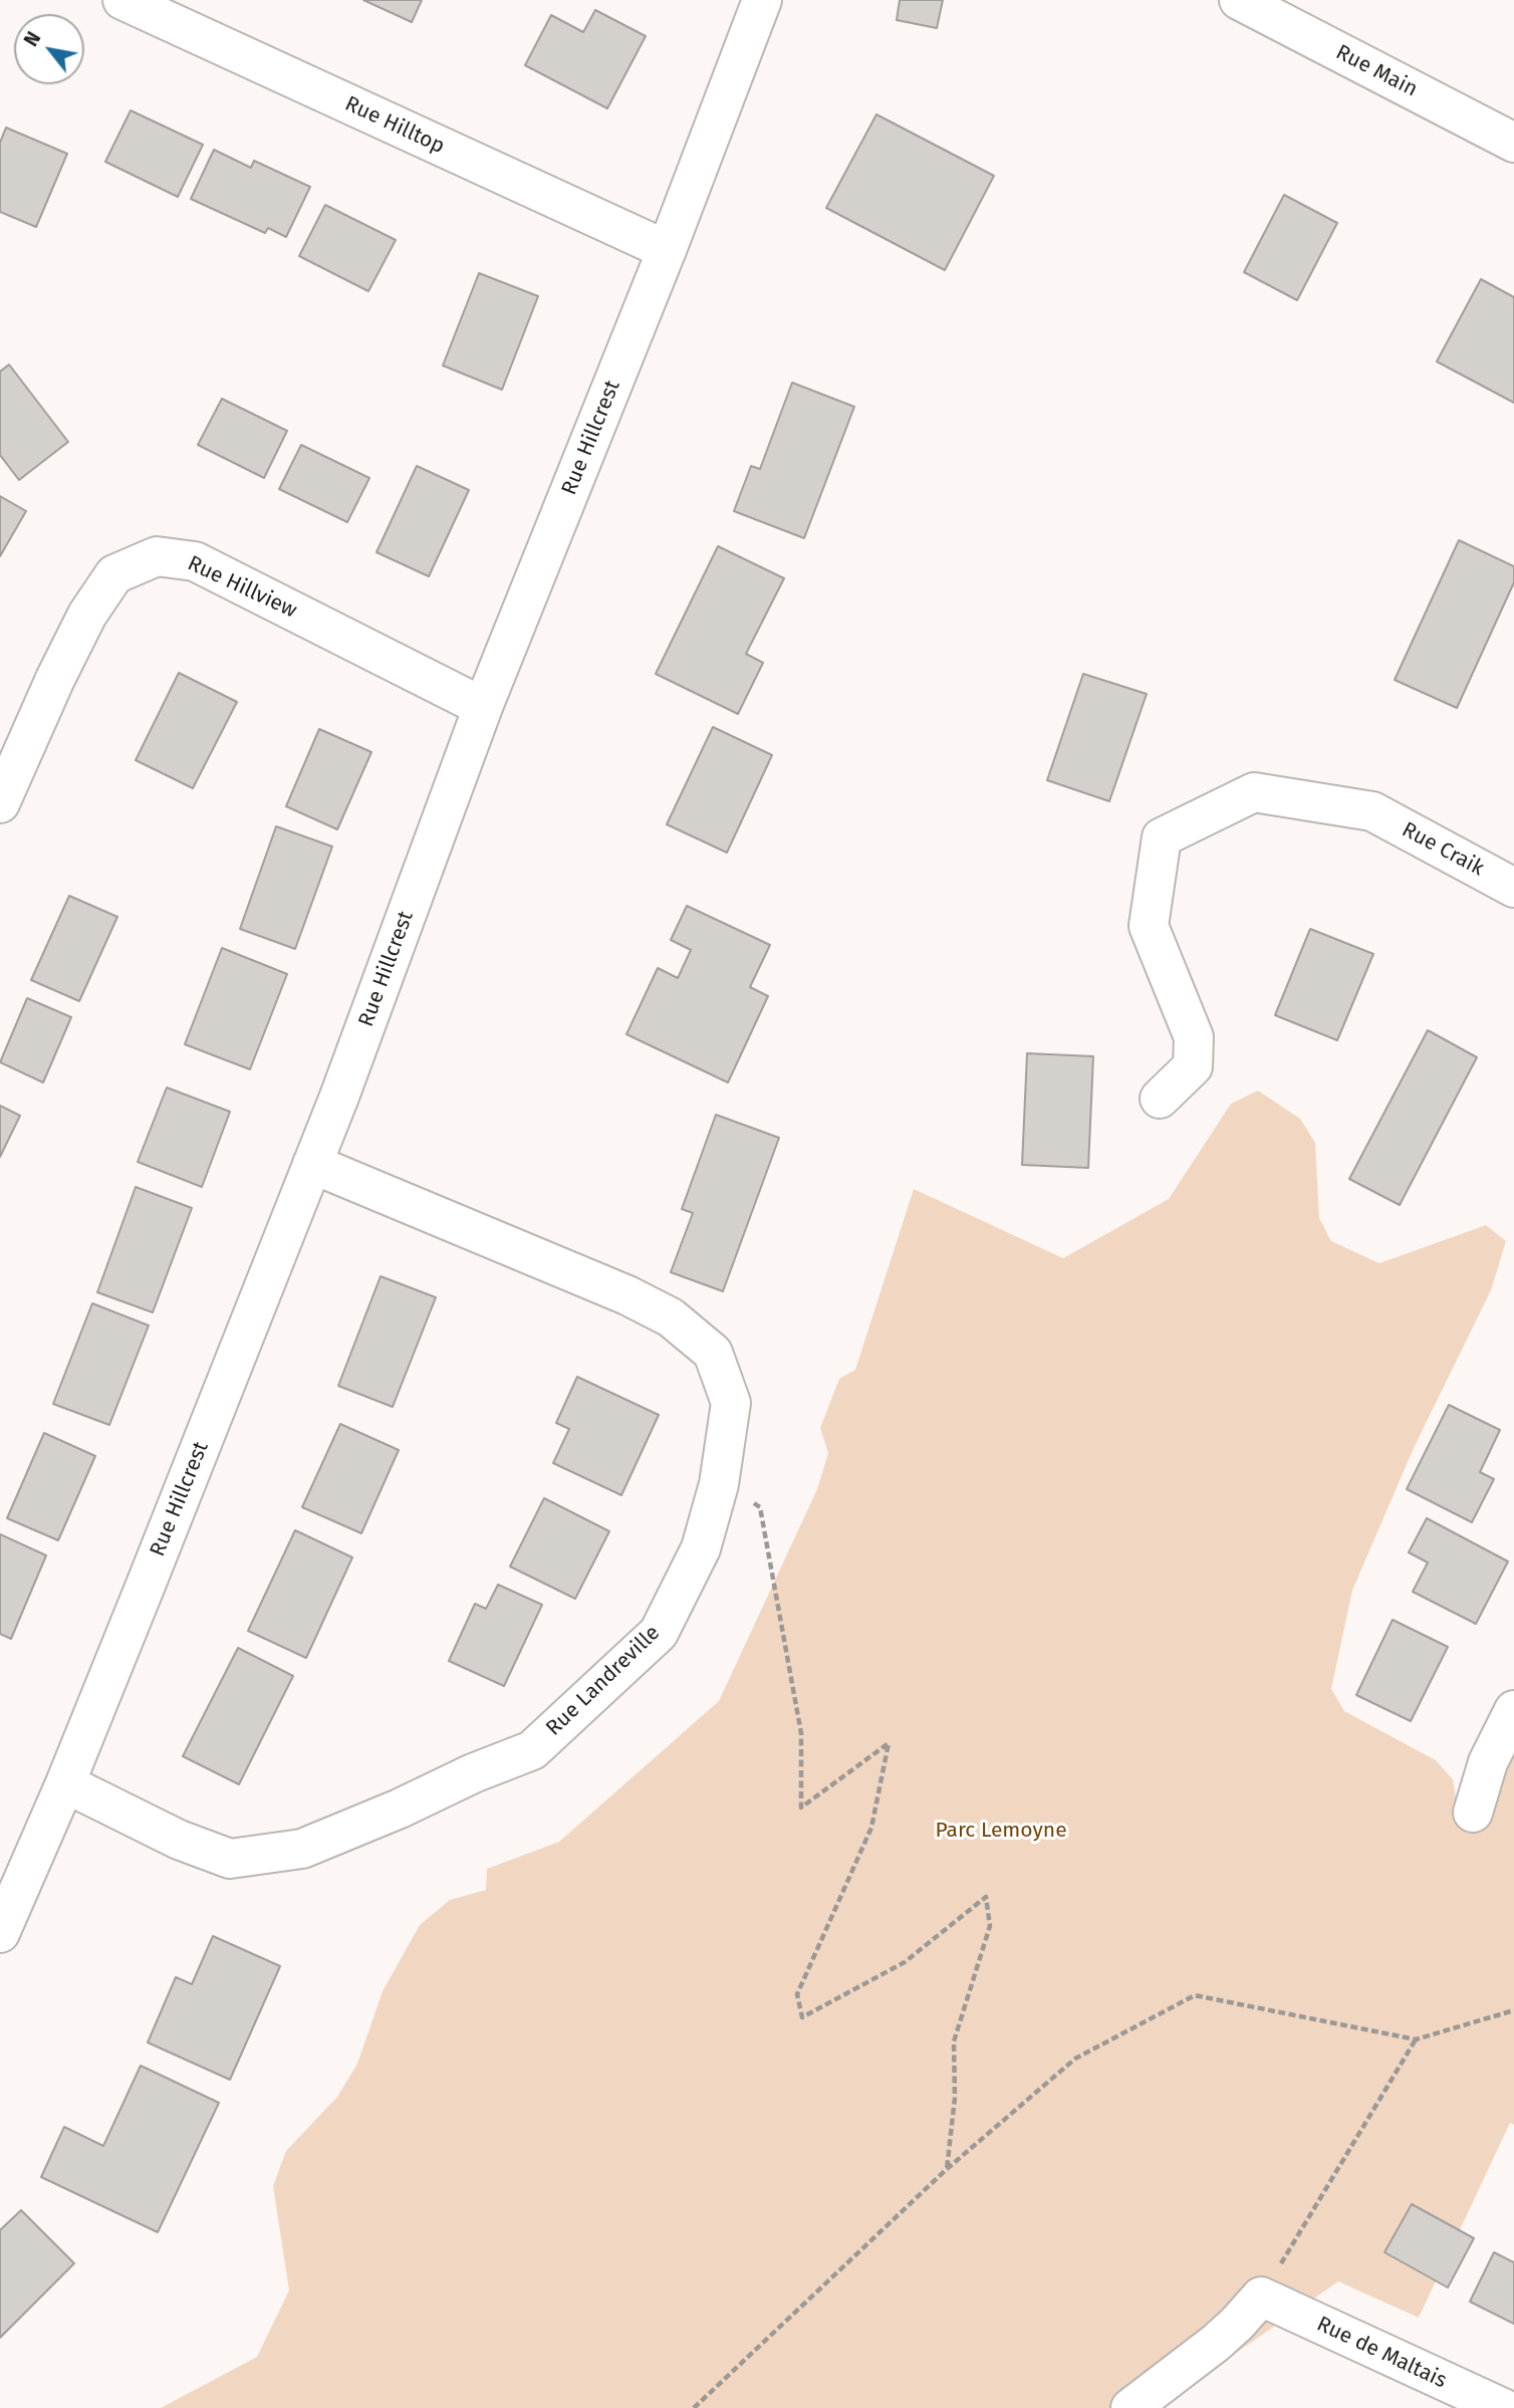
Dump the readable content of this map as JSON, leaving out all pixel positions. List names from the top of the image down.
{
  "streets": {
    "street": [
      "Rue Main",
      "Rue Hilltop",
      "Rue Hillcrest",
      "Rue Hillview",
      "Rue Craik",
      "Rue Landreville",
      "Rue de Maltais"
    ]
  },
  "crossings": [
    ["Rue Hilltop", "Rue Hillcrest"],
    ["Rue Hillcrest", "Rue Hillview"],
    ["Rue Hillcrest", "Rue Landreville"]
  ],
  "parks": ["Parc Lemoyne"],
  "north": "top left"
}
